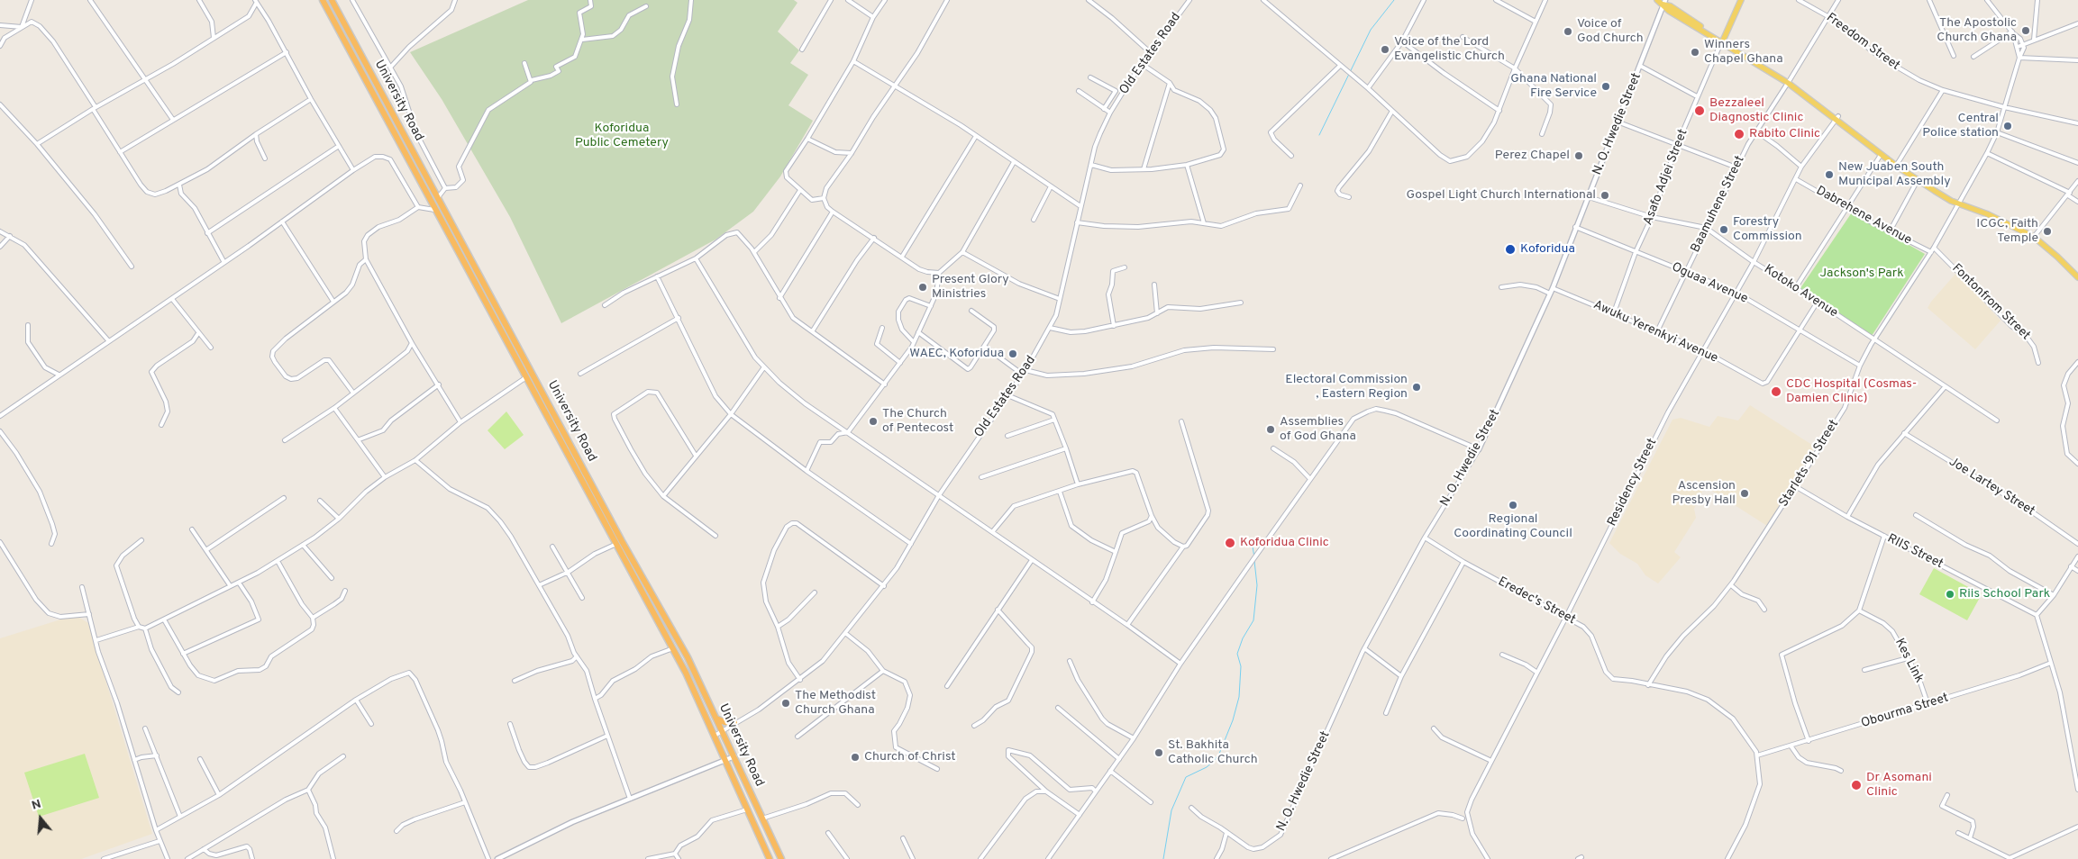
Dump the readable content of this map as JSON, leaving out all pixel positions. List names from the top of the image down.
{
  "streets": {
    "highway": ["University Road"],
    "street": [
      "Freedom Street",
      "Old Estates Road",
      "N. O. Hwedie Street",
      "Asafo Adjei Street",
      "Baamuhene Street",
      "Dabrehene Avenue",
      "Oguaa Avenue",
      "Kotoko Avenue",
      "Fontonfrom Street",
      "Awuku Yerenkyi Avenue",
      "Starlets '91 Street",
      "Residency Street",
      "Joe Lartey Street",
      "RIIS Street",
      "Eredec's Street",
      "Kes Link",
      "Obourma Street"
    ]
  },
  "crossings": [
    ["Freedom Street", "Baamuhene Street"],
    ["Freedom Street", "Starlets '91 Street"],
    ["Old Estates Road", "University Road"],
    ["N. O. Hwedie Street", "Oguaa Avenue"],
    ["N. O. Hwedie Street", "Kotoko Avenue"],
    ["N. O. Hwedie Street", "Awuku Yerenkyi Avenue"],
    ["N. O. Hwedie Street", "Eredec's Street"],
    ["Asafo Adjei Street", "Oguaa Avenue"],
    ["Asafo Adjei Street", "Kotoko Avenue"],
    ["Asafo Adjei Street", "Awuku Yerenkyi Avenue"],
    ["Baamuhene Street", "Oguaa Avenue"],
    ["Baamuhene Street", "Kotoko Avenue"],
    ["Baamuhene Street", "Awuku Yerenkyi Avenue"],
    ["Dabrehene Avenue", "Starlets '91 Street"],
    ["Dabrehene Avenue", "Residency Street"],
    ["Oguaa Avenue", "Awuku Yerenkyi Avenue"],
    ["Oguaa Avenue", "Starlets '91 Street"],
    ["Oguaa Avenue", "Residency Street"],
    ["Kotoko Avenue", "Awuku Yerenkyi Avenue"],
    ["Kotoko Avenue", "Starlets '91 Street"],
    ["Kotoko Avenue", "Residency Street"],
    ["Fontonfrom Street", "Starlets '91 Street"],
    ["Awuku Yerenkyi Avenue", "Residency Street"],
    ["Starlets '91 Street", "RIIS Street"],
    ["Starlets '91 Street", "Eredec's Street"],
    ["Residency Street", "Eredec's Street"],
    ["Eredec's Street", "Obourma Street"],
    ["Kes Link", "Obourma Street"]
  ],
  "parks": ["Koforidua Public Cemetery", "Jackson's Park"],
  "places": [
    "The Apostolic Church Ghana",
    "Voice of God Church",
    "Voice of the Lord Evangelistic Church",
    "Winners Chapel Ghana",
    "Ghana National Fire Service",
    "Bezzaleel Diagnostic Clinic",
    "Central Police station",
    "Rabito Clinic",
    "Perez Chapel",
    "New Juaben South Municipal Assembly",
    "Gospel Light Church International",
    "Forestry Commission",
    "ICGC, Faith Temple",
    "Koforidua",
    "Present Glory Ministries",
    "WAEC, Koforidua",
    "Electoral Commission , Eastern Region",
    "CDC Hospital (Cosmas- Damien Clinic)",
    "The Church of Pentecost",
    "Assemblies of God Ghana",
    "Ascension Presby Hall",
    "Regional Coordinating Council",
    "Koforidua Clinic",
    "Riis School Park",
    "The Methodist Church Ghana",
    "St. Bakhita Catholic Church",
    "Church of Christ",
    "Dr Asomani Clinic"
  ],
  "north": "top"
}
